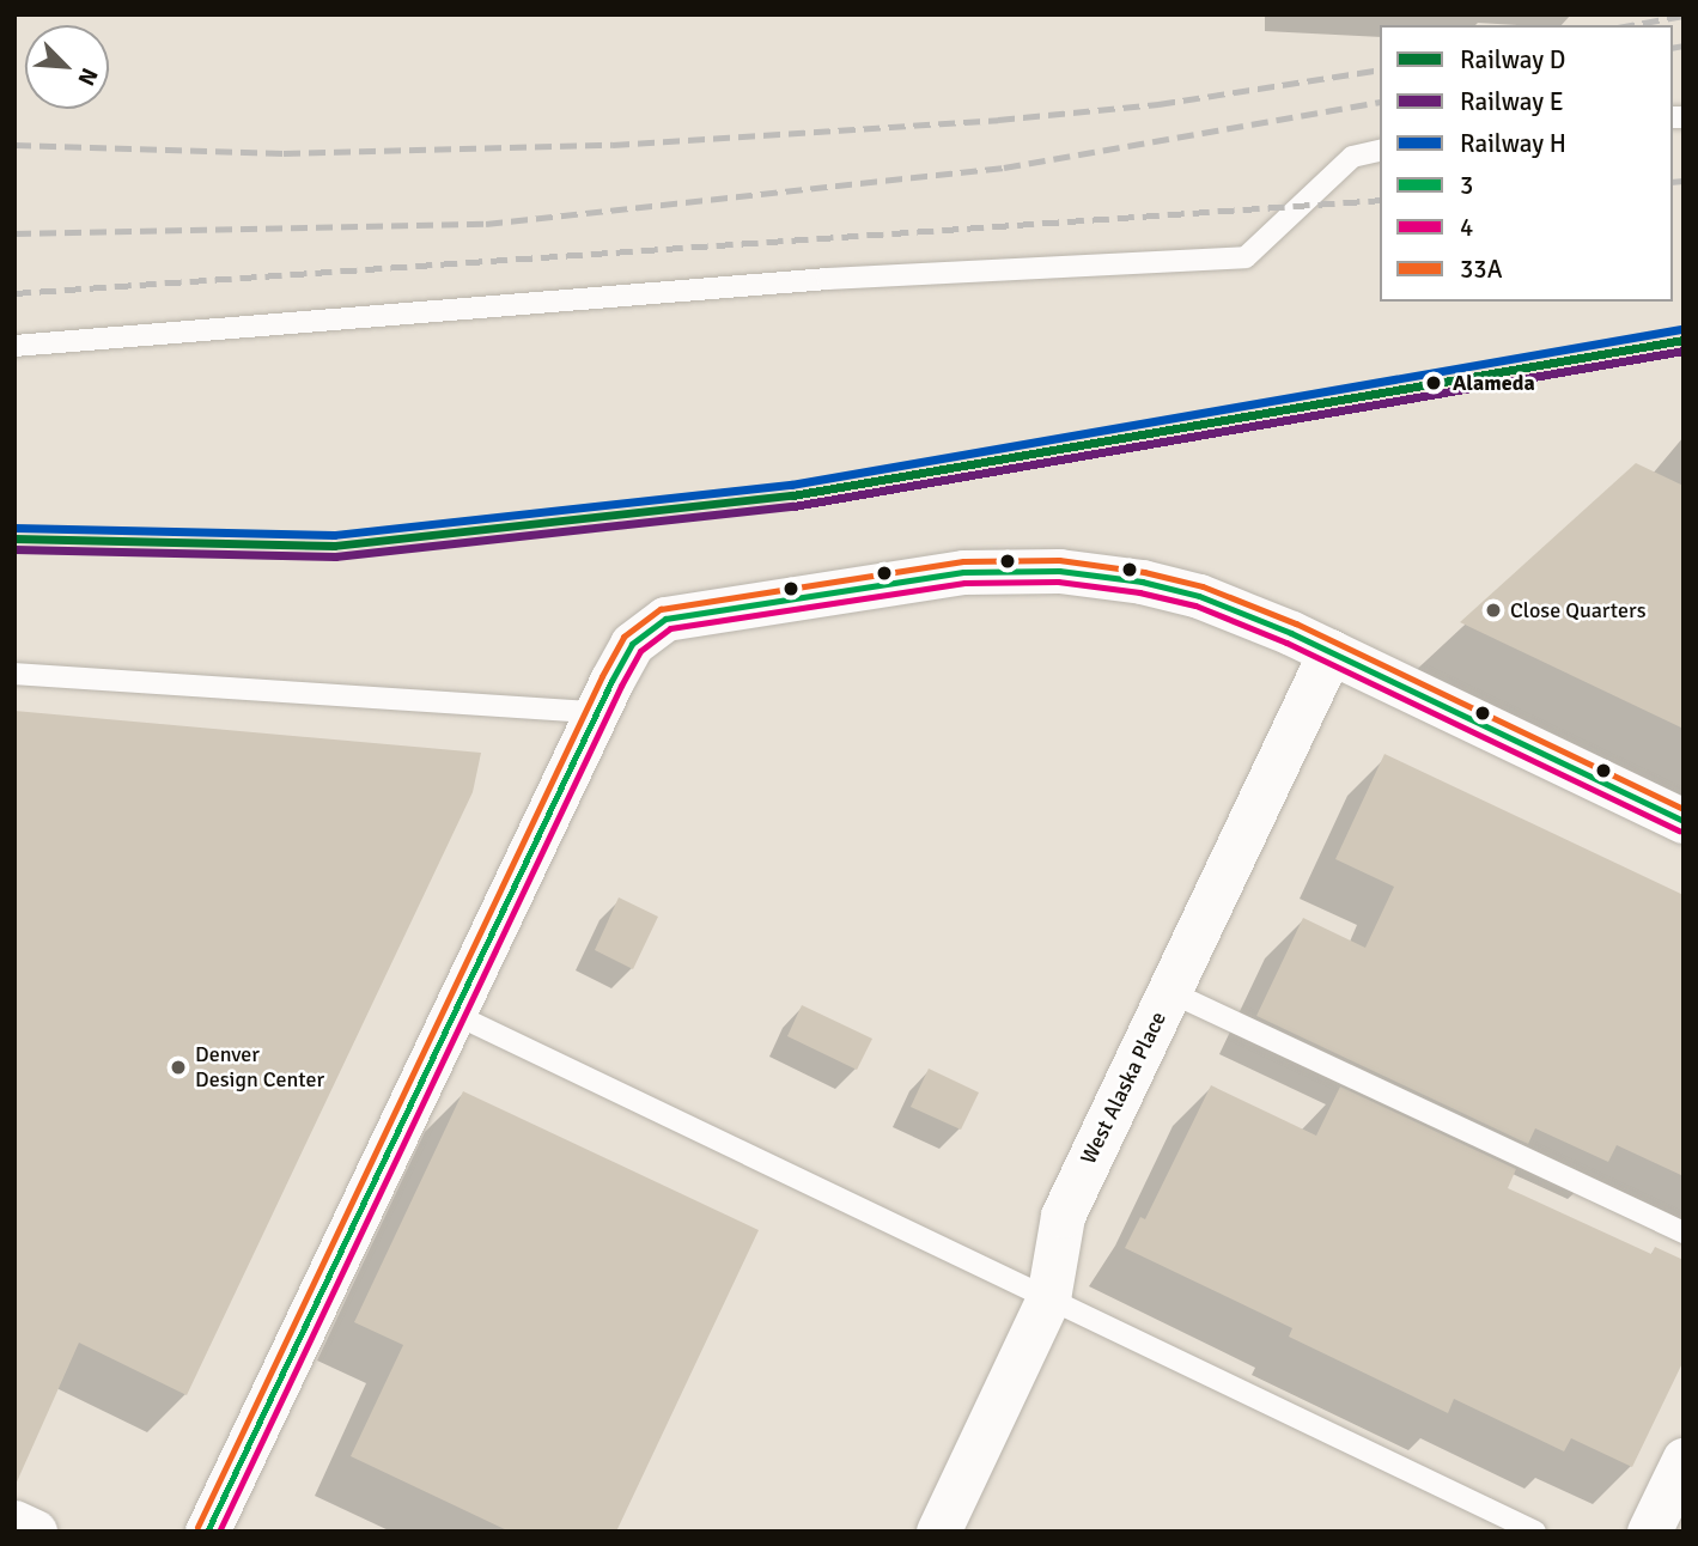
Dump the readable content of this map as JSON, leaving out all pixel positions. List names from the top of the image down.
{
  "streets": {
    "street": ["West Alaska Place"]
  },
  "places": ["Alameda", "Close Quarters", "Denver Design Center"],
  "lines": [
    "rail line H",
    "rail line D",
    "rail line E",
    "transit line 33A",
    "transit line 3",
    "transit line 4"
  ],
  "legend": [
    "Railway D",
    "Railway E",
    "Railway H",
    "3",
    "4",
    "33A"
  ],
  "north": "bottom right"
}
